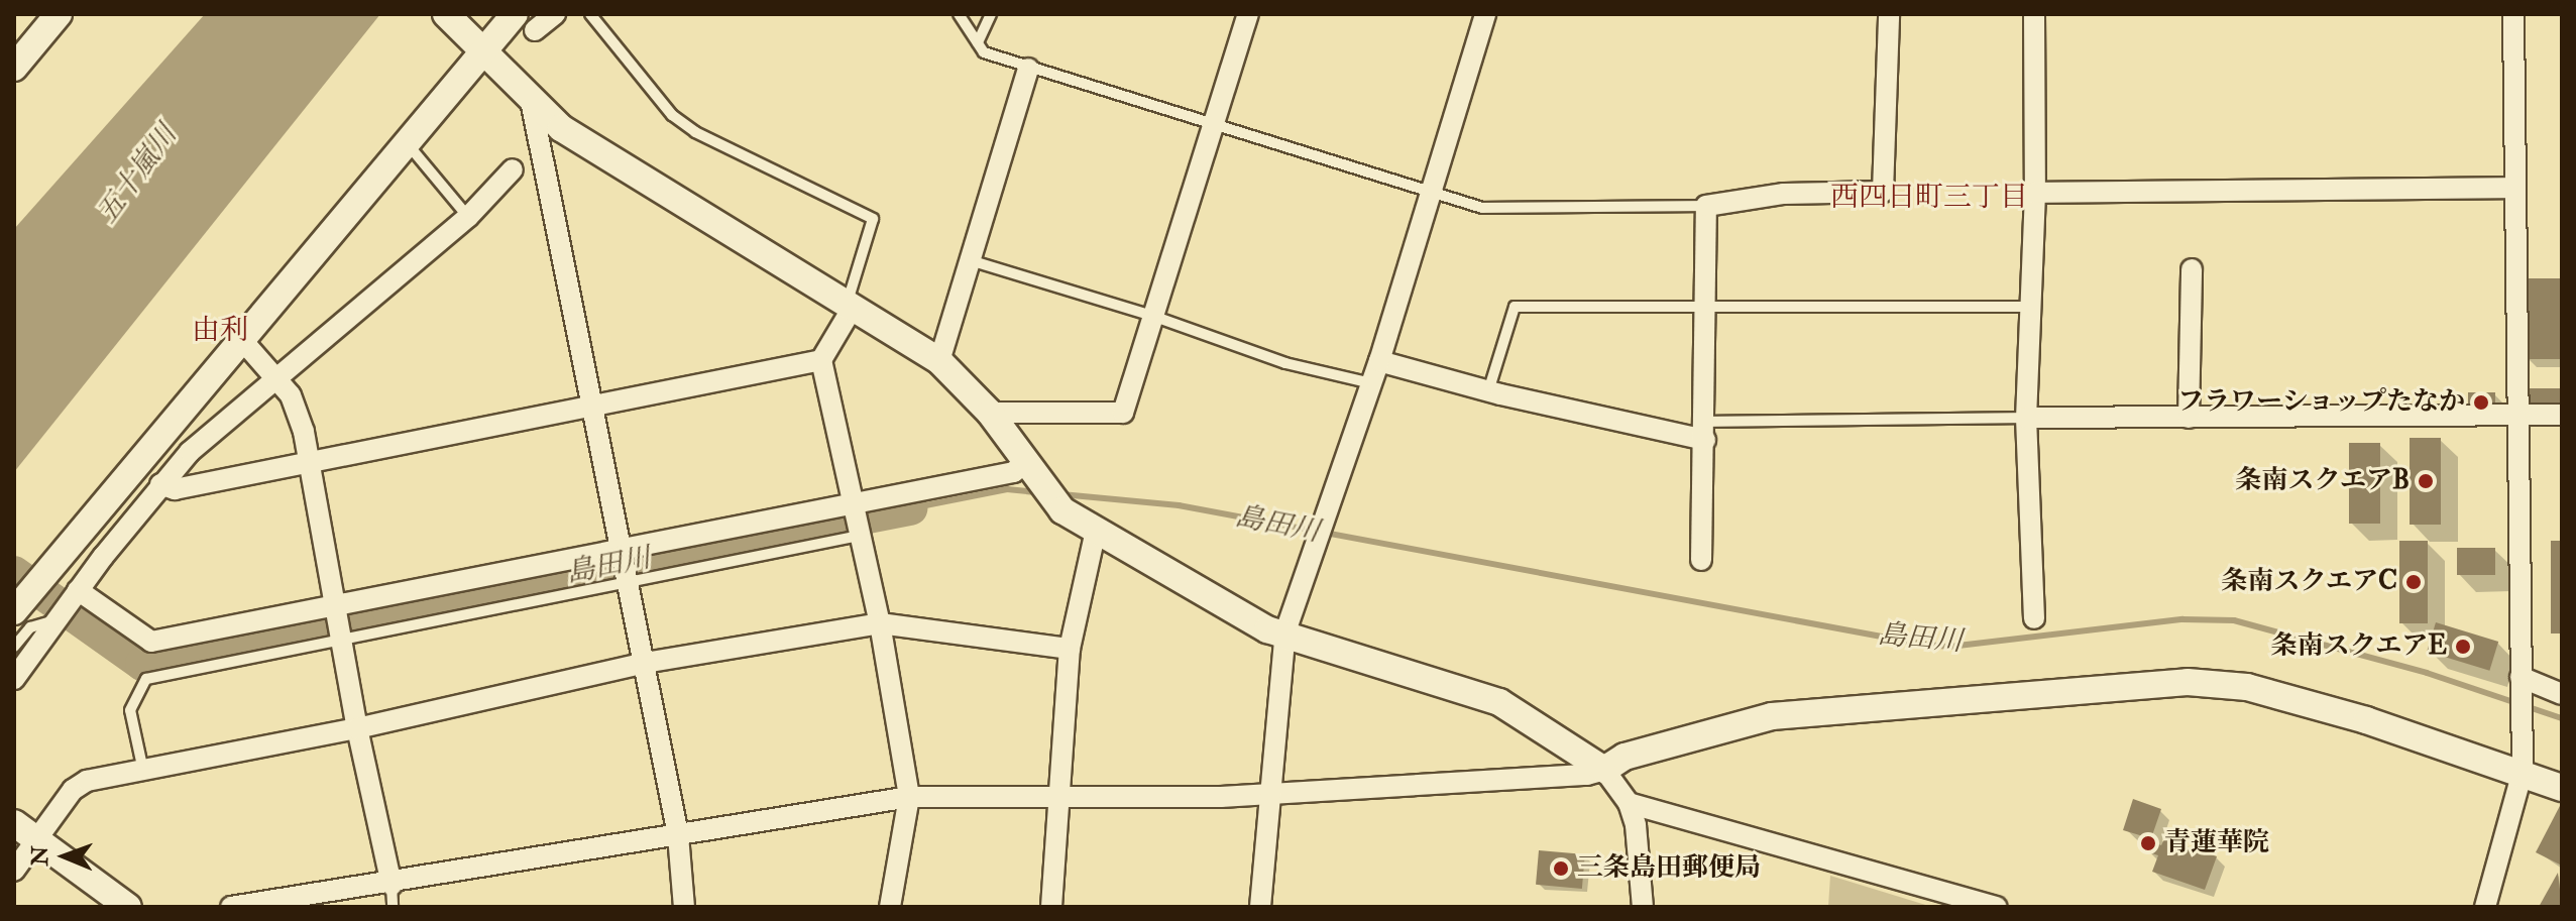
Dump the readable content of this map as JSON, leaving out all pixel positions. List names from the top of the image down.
{
  "districts": ["西四日町三丁目", "由利"],
  "water": ["五十嵐川", "島田川"],
  "places": [
    "フラワーショップたなか",
    "条南スクエアB",
    "条南スクエアC",
    "条南スクエアE",
    "青蓮華院",
    "三条島田郵便局"
  ],
  "north": "left"
}
